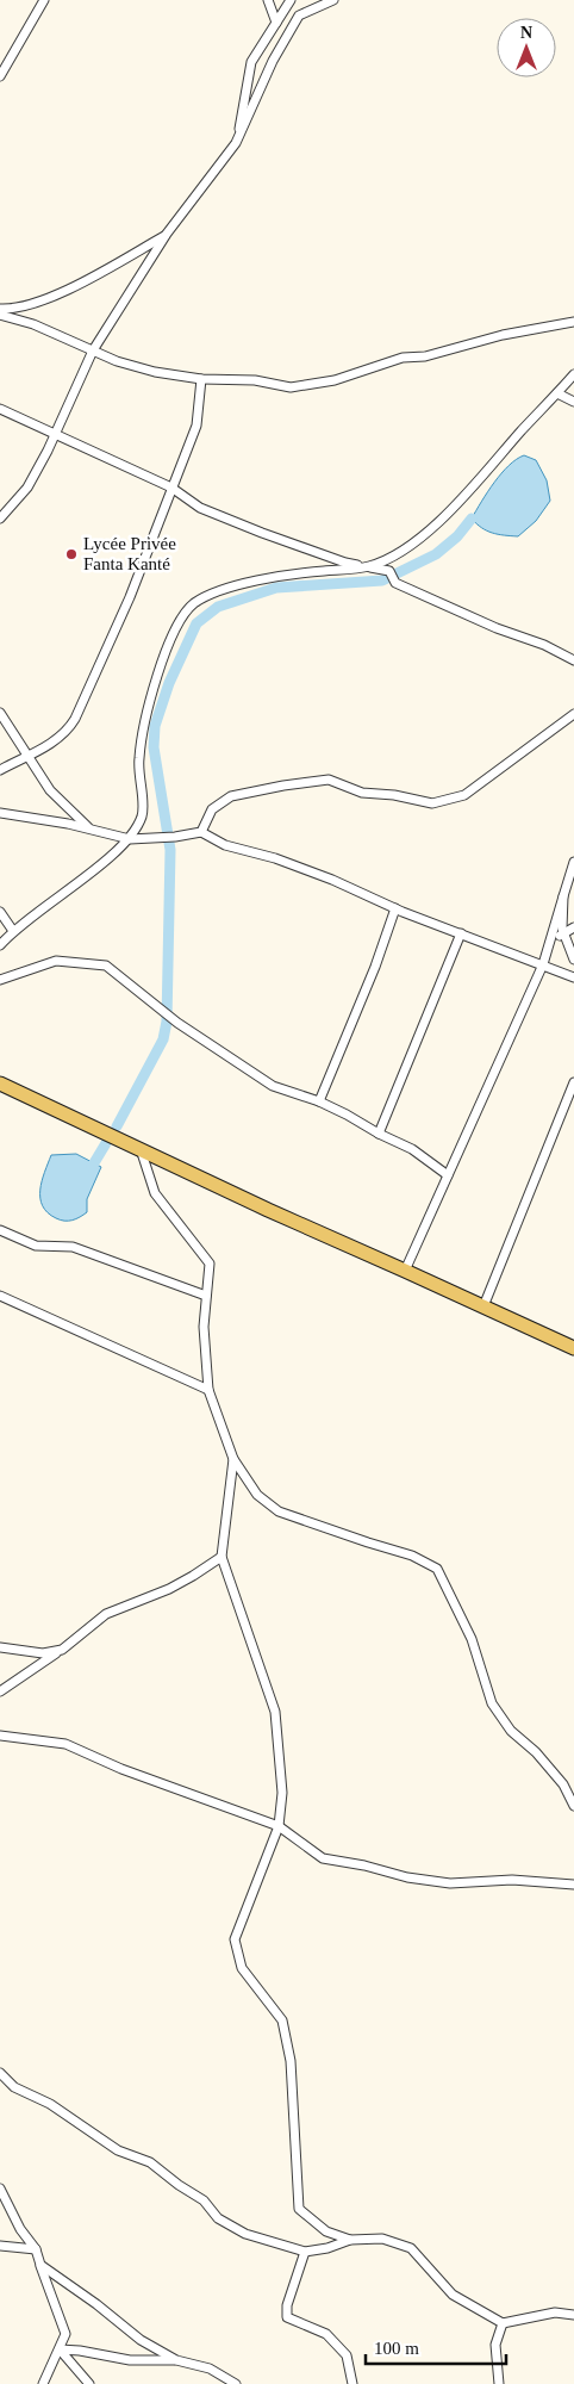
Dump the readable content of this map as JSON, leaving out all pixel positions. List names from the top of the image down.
{
  "places": ["Lycée Privée Fanta Kanté"],
  "scale_bar": "100 m",
  "north": "top"
}
